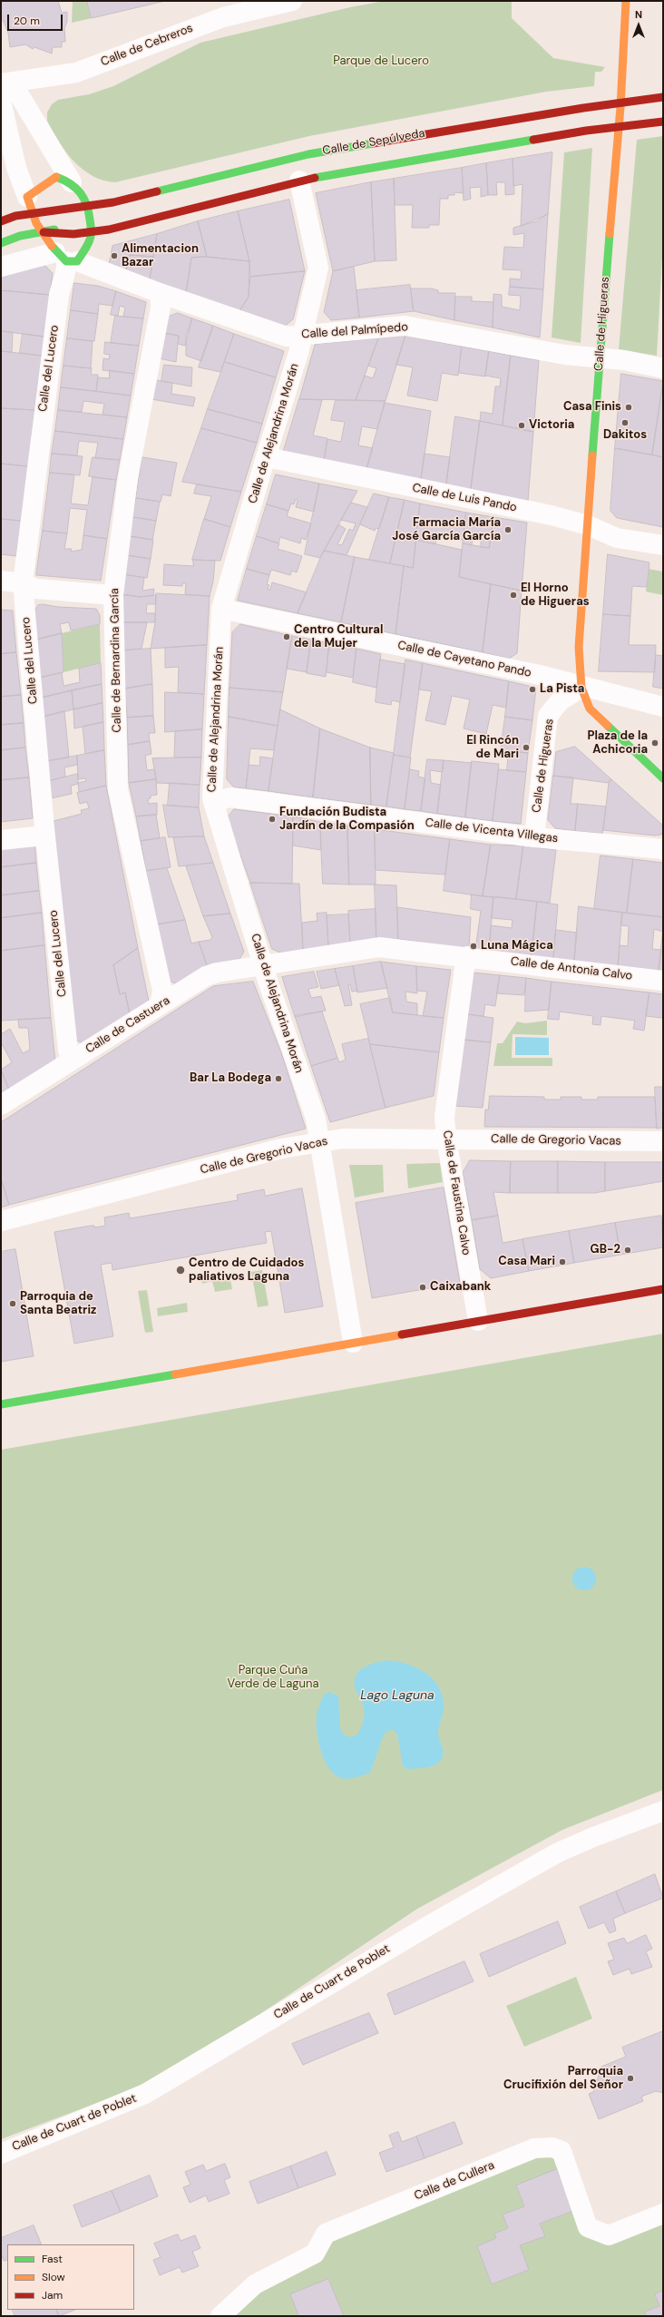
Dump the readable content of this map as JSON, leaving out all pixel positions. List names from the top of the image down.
{
  "streets": {
    "street": [
      "Calle de Cebreros",
      "Calle de Sepúlveda",
      "Calle de Higueras",
      "Calle del Palmípedo",
      "Calle del Lucero",
      "Calle de Alejandrina Morán",
      "Calle de Luis Pando",
      "Calle de Cayetano Pando",
      "Calle de Bernardina García",
      "Calle de Vicenta Villegas",
      "Calle de Antonia Calvo",
      "Calle de Castuera",
      "Calle de Gregorio Vacas",
      "Calle de Faustina Calvo",
      "Calle de Cuart de Poblet",
      "Calle de Cullera"
    ]
  },
  "crossings": [
    ["Calle de Sepúlveda", "Calle de Alejandrina Morán"],
    ["Calle de Higueras", "Calle del Palmípedo"],
    ["Calle de Higueras", "Calle de Luis Pando"],
    ["Calle de Higueras", "Calle de Cayetano Pando"],
    ["Calle de Higueras", "Calle de Vicenta Villegas"],
    ["Calle del Palmípedo", "Calle del Lucero"],
    ["Calle del Palmípedo", "Calle de Alejandrina Morán"],
    ["Calle del Palmípedo", "Calle de Bernardina García"],
    ["Calle del Lucero", "Calle de Castuera"],
    ["Calle de Alejandrina Morán", "Calle de Luis Pando"],
    ["Calle de Alejandrina Morán", "Calle de Cayetano Pando"],
    ["Calle de Alejandrina Morán", "Calle de Vicenta Villegas"],
    ["Calle de Alejandrina Morán", "Calle de Antonia Calvo"],
    ["Calle de Alejandrina Morán", "Calle de Castuera"],
    ["Calle de Alejandrina Morán", "Calle de Gregorio Vacas"],
    ["Calle de Bernardina García", "Calle de Castuera"],
    ["Calle de Antonia Calvo", "Calle de Castuera"],
    ["Calle de Antonia Calvo", "Calle de Faustina Calvo"],
    ["Calle de Gregorio Vacas", "Calle de Faustina Calvo"]
  ],
  "water": ["Lago Laguna"],
  "parks": ["Parque de Lucero", "Parque Cuña Verde de Laguna"],
  "places": [
    "Alimentacion Bazar",
    "Casa Finis",
    "Dakitos",
    "Victoria",
    "Farmacia María José García García",
    "El Horno de Higueras",
    "Centro Cultural de la Mujer",
    "La Pista",
    "Plaza de la Achicoria",
    "El Rincón de Mari",
    "Fundación Budista Jardín de la Compasión",
    "Luna Mágica",
    "Bar La Bodega",
    "GB-2",
    "Casa Mari",
    "Centro de Cuidados paliativos Laguna",
    "Caixabank",
    "Parroquia de Santa Beatriz",
    "Parroquia Crucifixión del Señor"
  ],
  "legend": ["Fast", "Slow", "Jam"],
  "scale_bar": "20 m",
  "north": "top"
}
